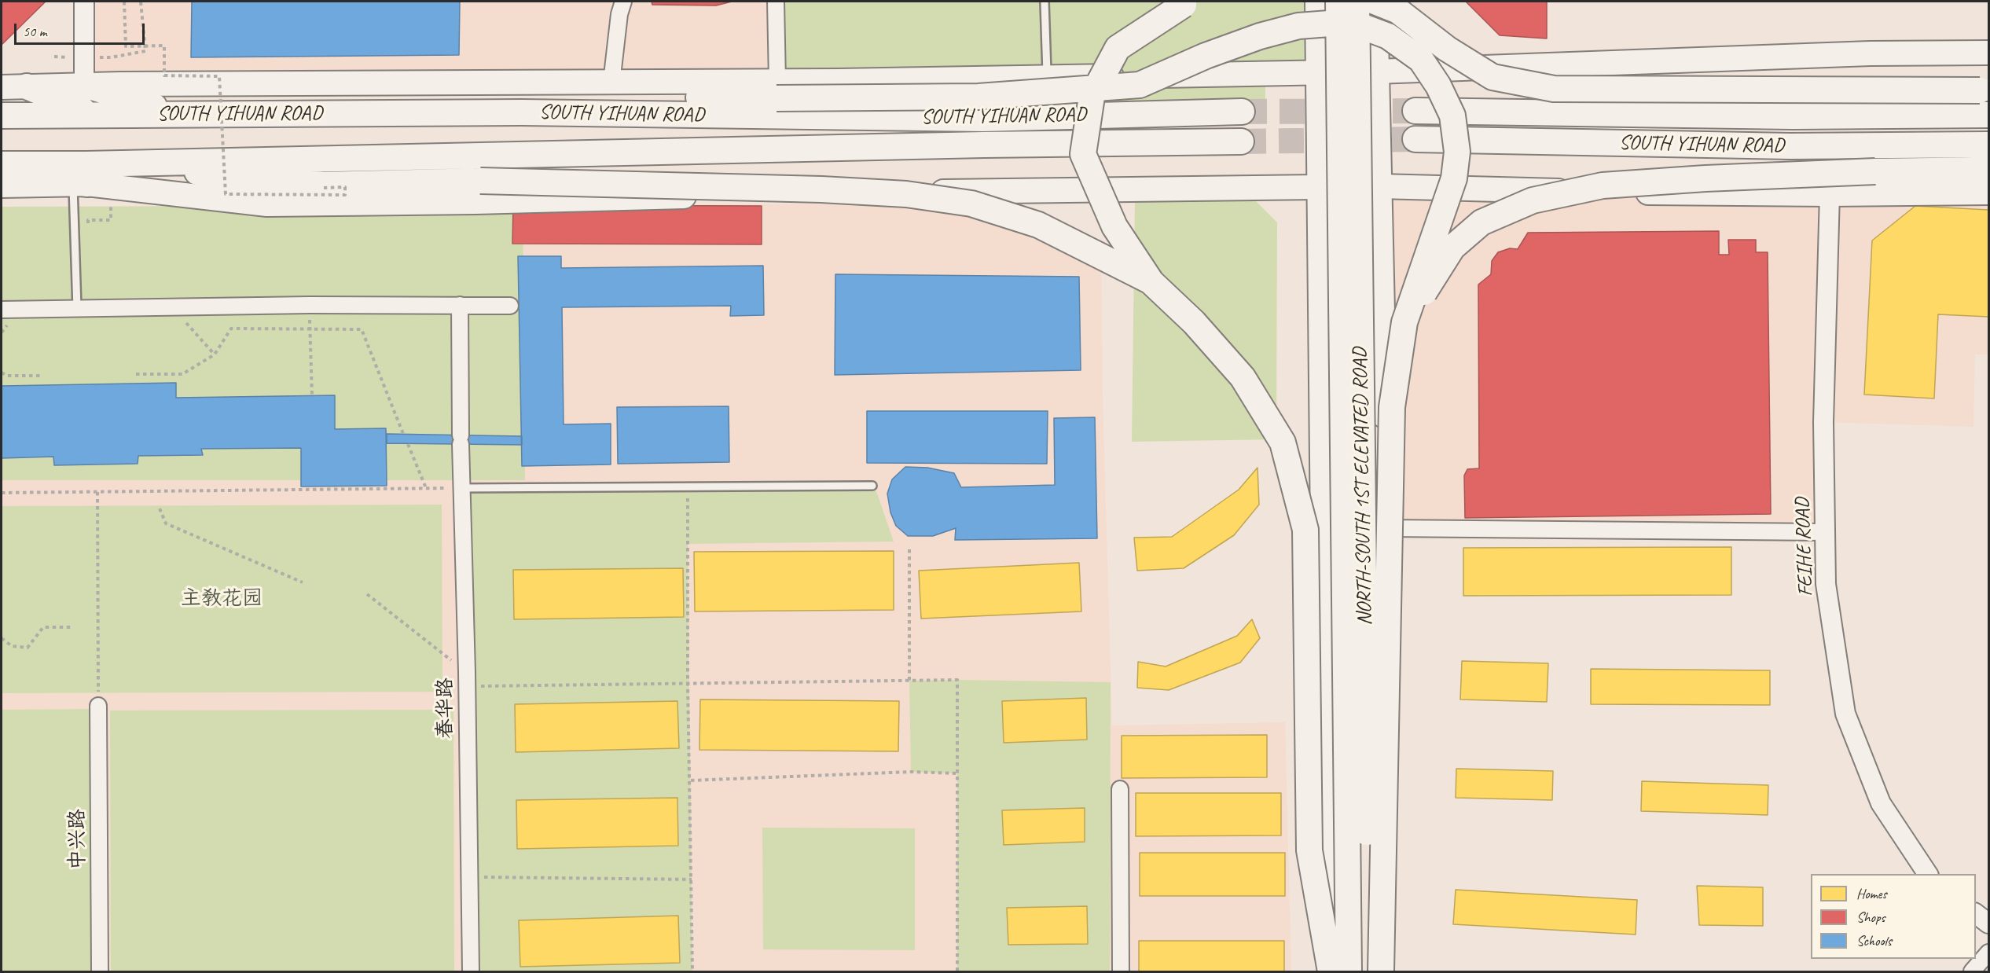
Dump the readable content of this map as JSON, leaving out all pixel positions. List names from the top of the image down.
{
  "streets": {
    "highway": ["SOUTH YIHUAN ROAD", "NORTH-SOUTH 1ST ELEVATED ROAD"],
    "street": ["FEIHE ROAD", "春华路", "中兴路"]
  },
  "parks": ["主教花园"],
  "legend": ["Homes", "Shops", "Schools"],
  "scale_bar": "50 m"
}
